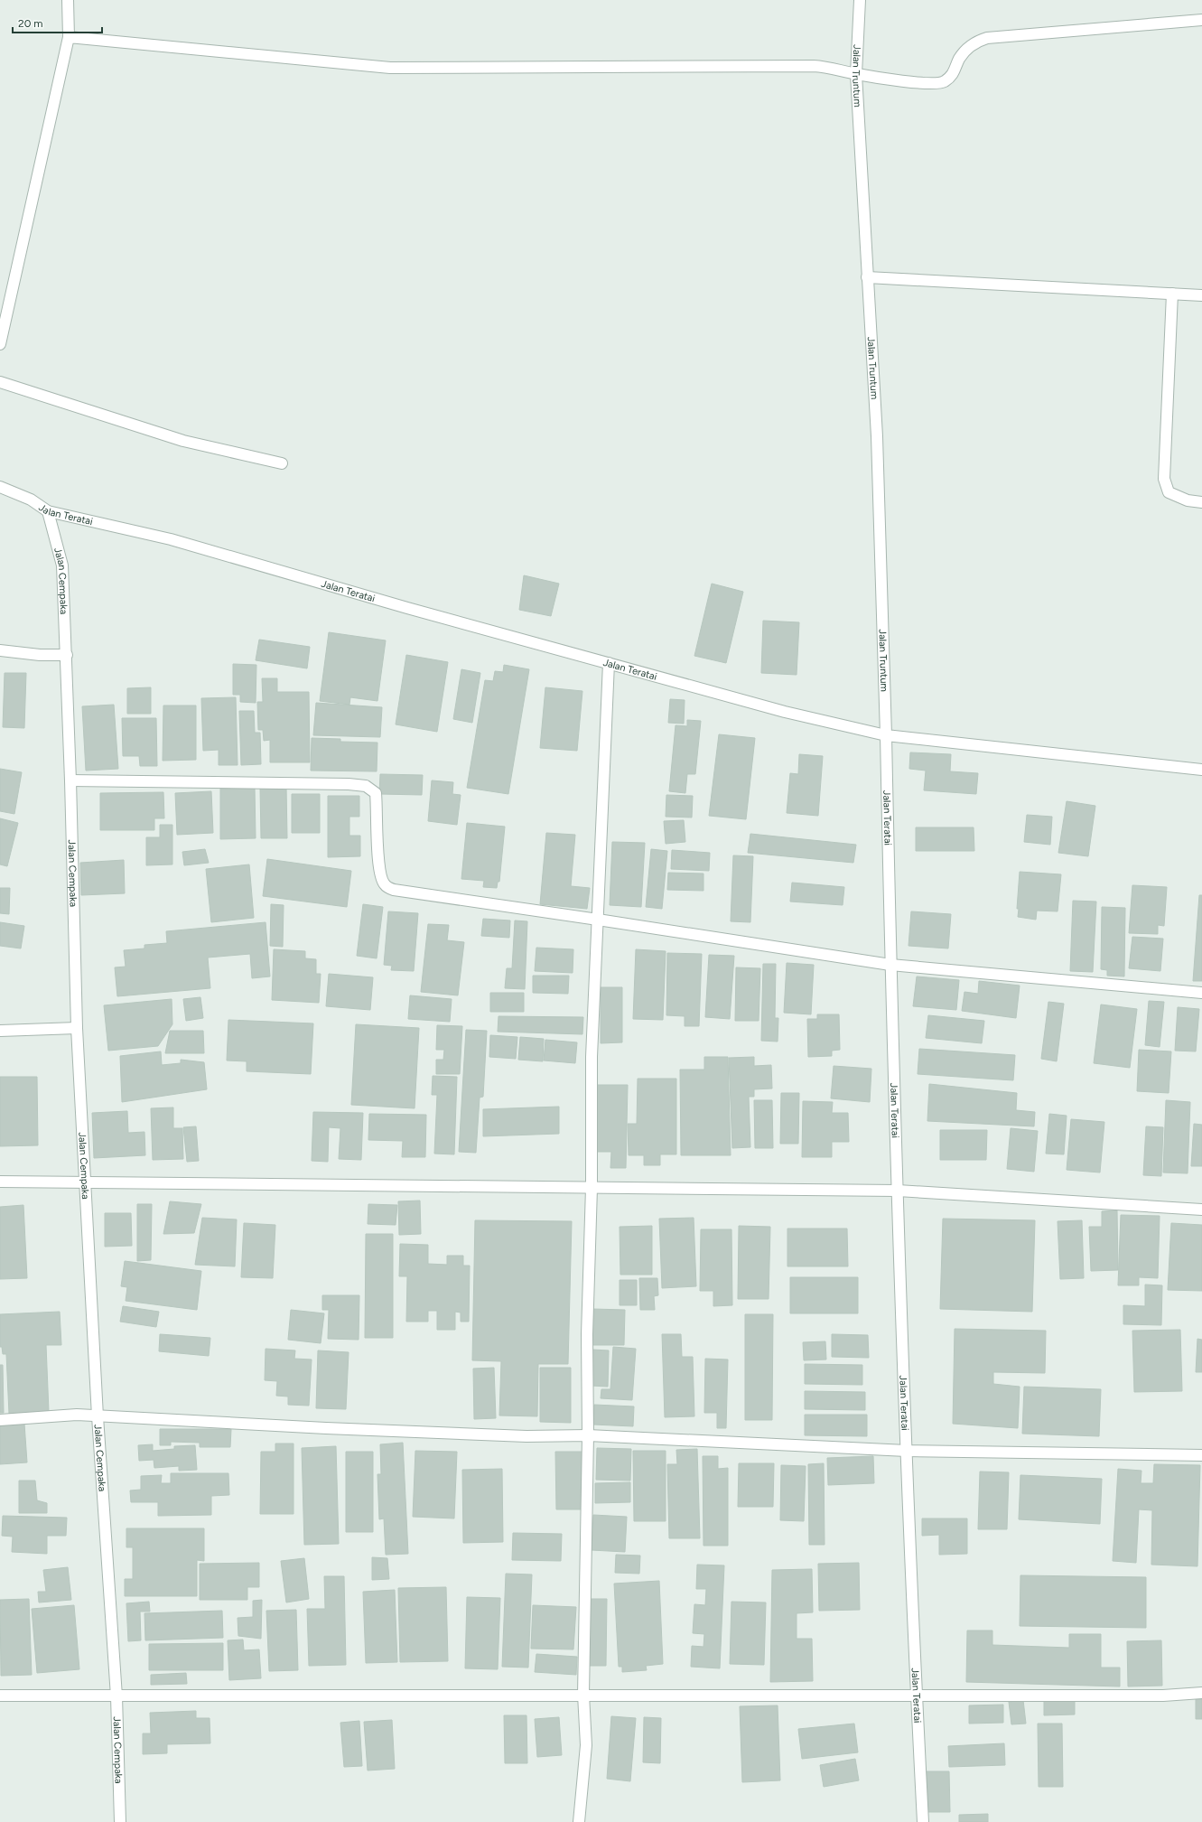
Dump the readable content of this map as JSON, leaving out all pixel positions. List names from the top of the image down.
{
  "streets": {
    "street": ["Jalan Truntum", "Jalan Teratai", "Jalan Cempaka"]
  },
  "crossings": [
    ["Jalan Truntum", "Jalan Teratai"],
    ["Jalan Teratai", "Jalan Cempaka"]
  ],
  "scale_bar": "20 m"
}
